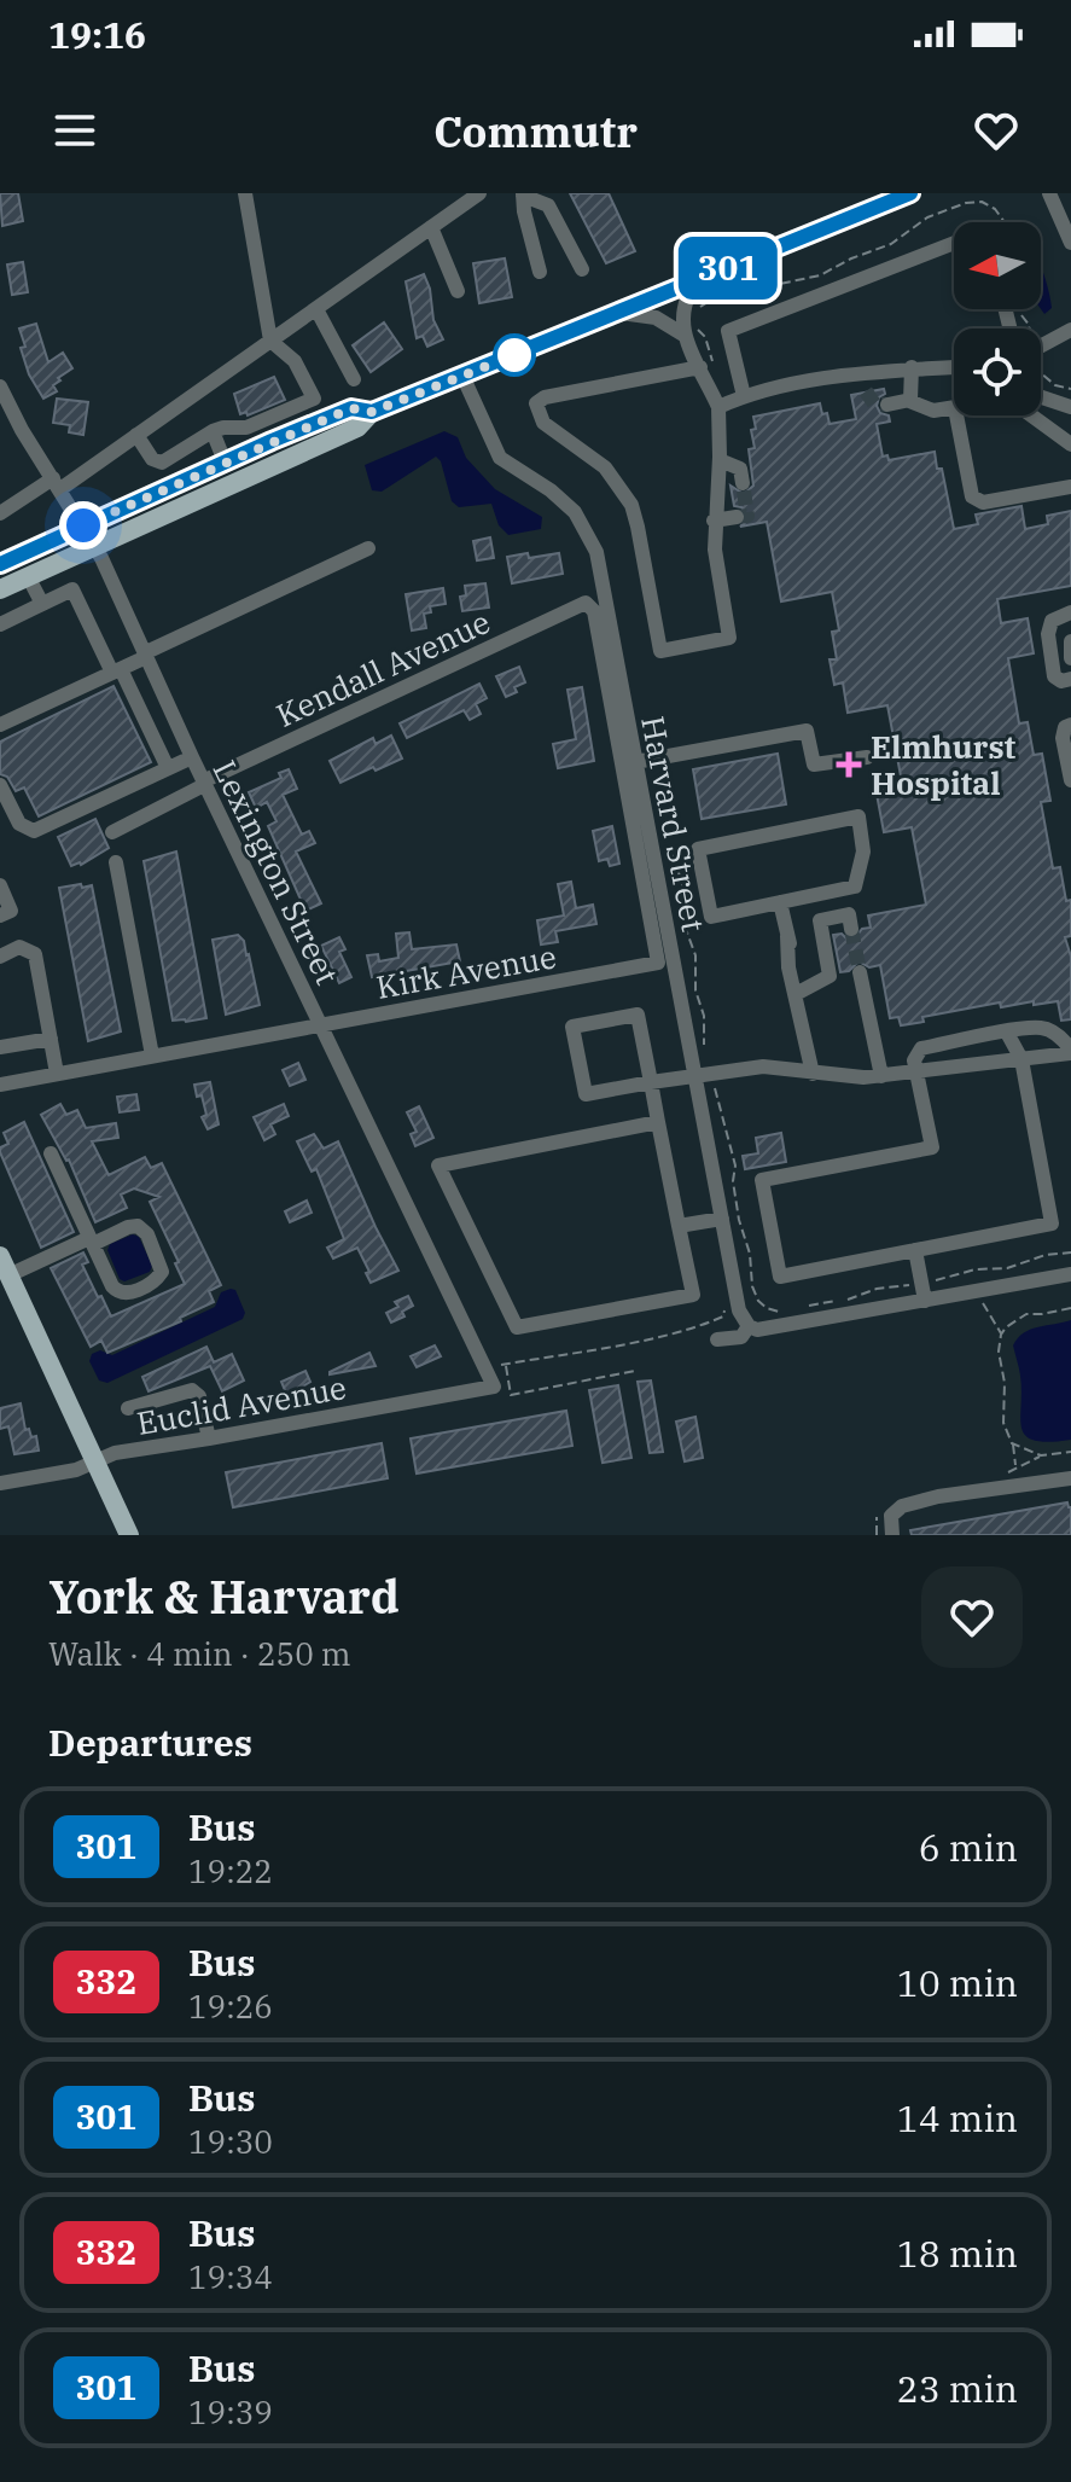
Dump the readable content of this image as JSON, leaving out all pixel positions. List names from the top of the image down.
{
  "streets": {
    "street": [
      "Kendall Avenue",
      "Harvard Street",
      "Lexington Street",
      "Kirk Avenue",
      "Euclid Avenue"
    ]
  },
  "crossings": [
    ["Kendall Avenue", "Harvard Street"],
    ["Kendall Avenue", "Lexington Street"],
    ["Harvard Street", "Kirk Avenue"],
    ["Lexington Street", "Kirk Avenue"],
    ["Lexington Street", "Euclid Avenue"]
  ],
  "places": {
    "health": ["Elmhurst Hospital"]
  },
  "lines": ["bus line 301"],
  "north": "left",
  "page": {
    "status": "19:16",
    "header": "Commutr",
    "on_map": "301",
    "heading": [
      ["York & Harvard", "Walk · 4 min · 250 m"],
      "Departures"
    ],
    "list": [
      {
        "mark": "301",
        "name": "Bus",
        "note": "19:22",
        "value": "6 min"
      },
      {
        "mark": "332",
        "name": "Bus",
        "note": "19:26",
        "value": "10 min"
      },
      {
        "mark": "301",
        "name": "Bus",
        "note": "19:30",
        "value": "14 min"
      },
      {
        "mark": "332",
        "name": "Bus",
        "note": "19:34",
        "value": "18 min"
      },
      {
        "mark": "301",
        "name": "Bus",
        "note": "19:39",
        "value": "23 min"
      }
    ]
  }
}
